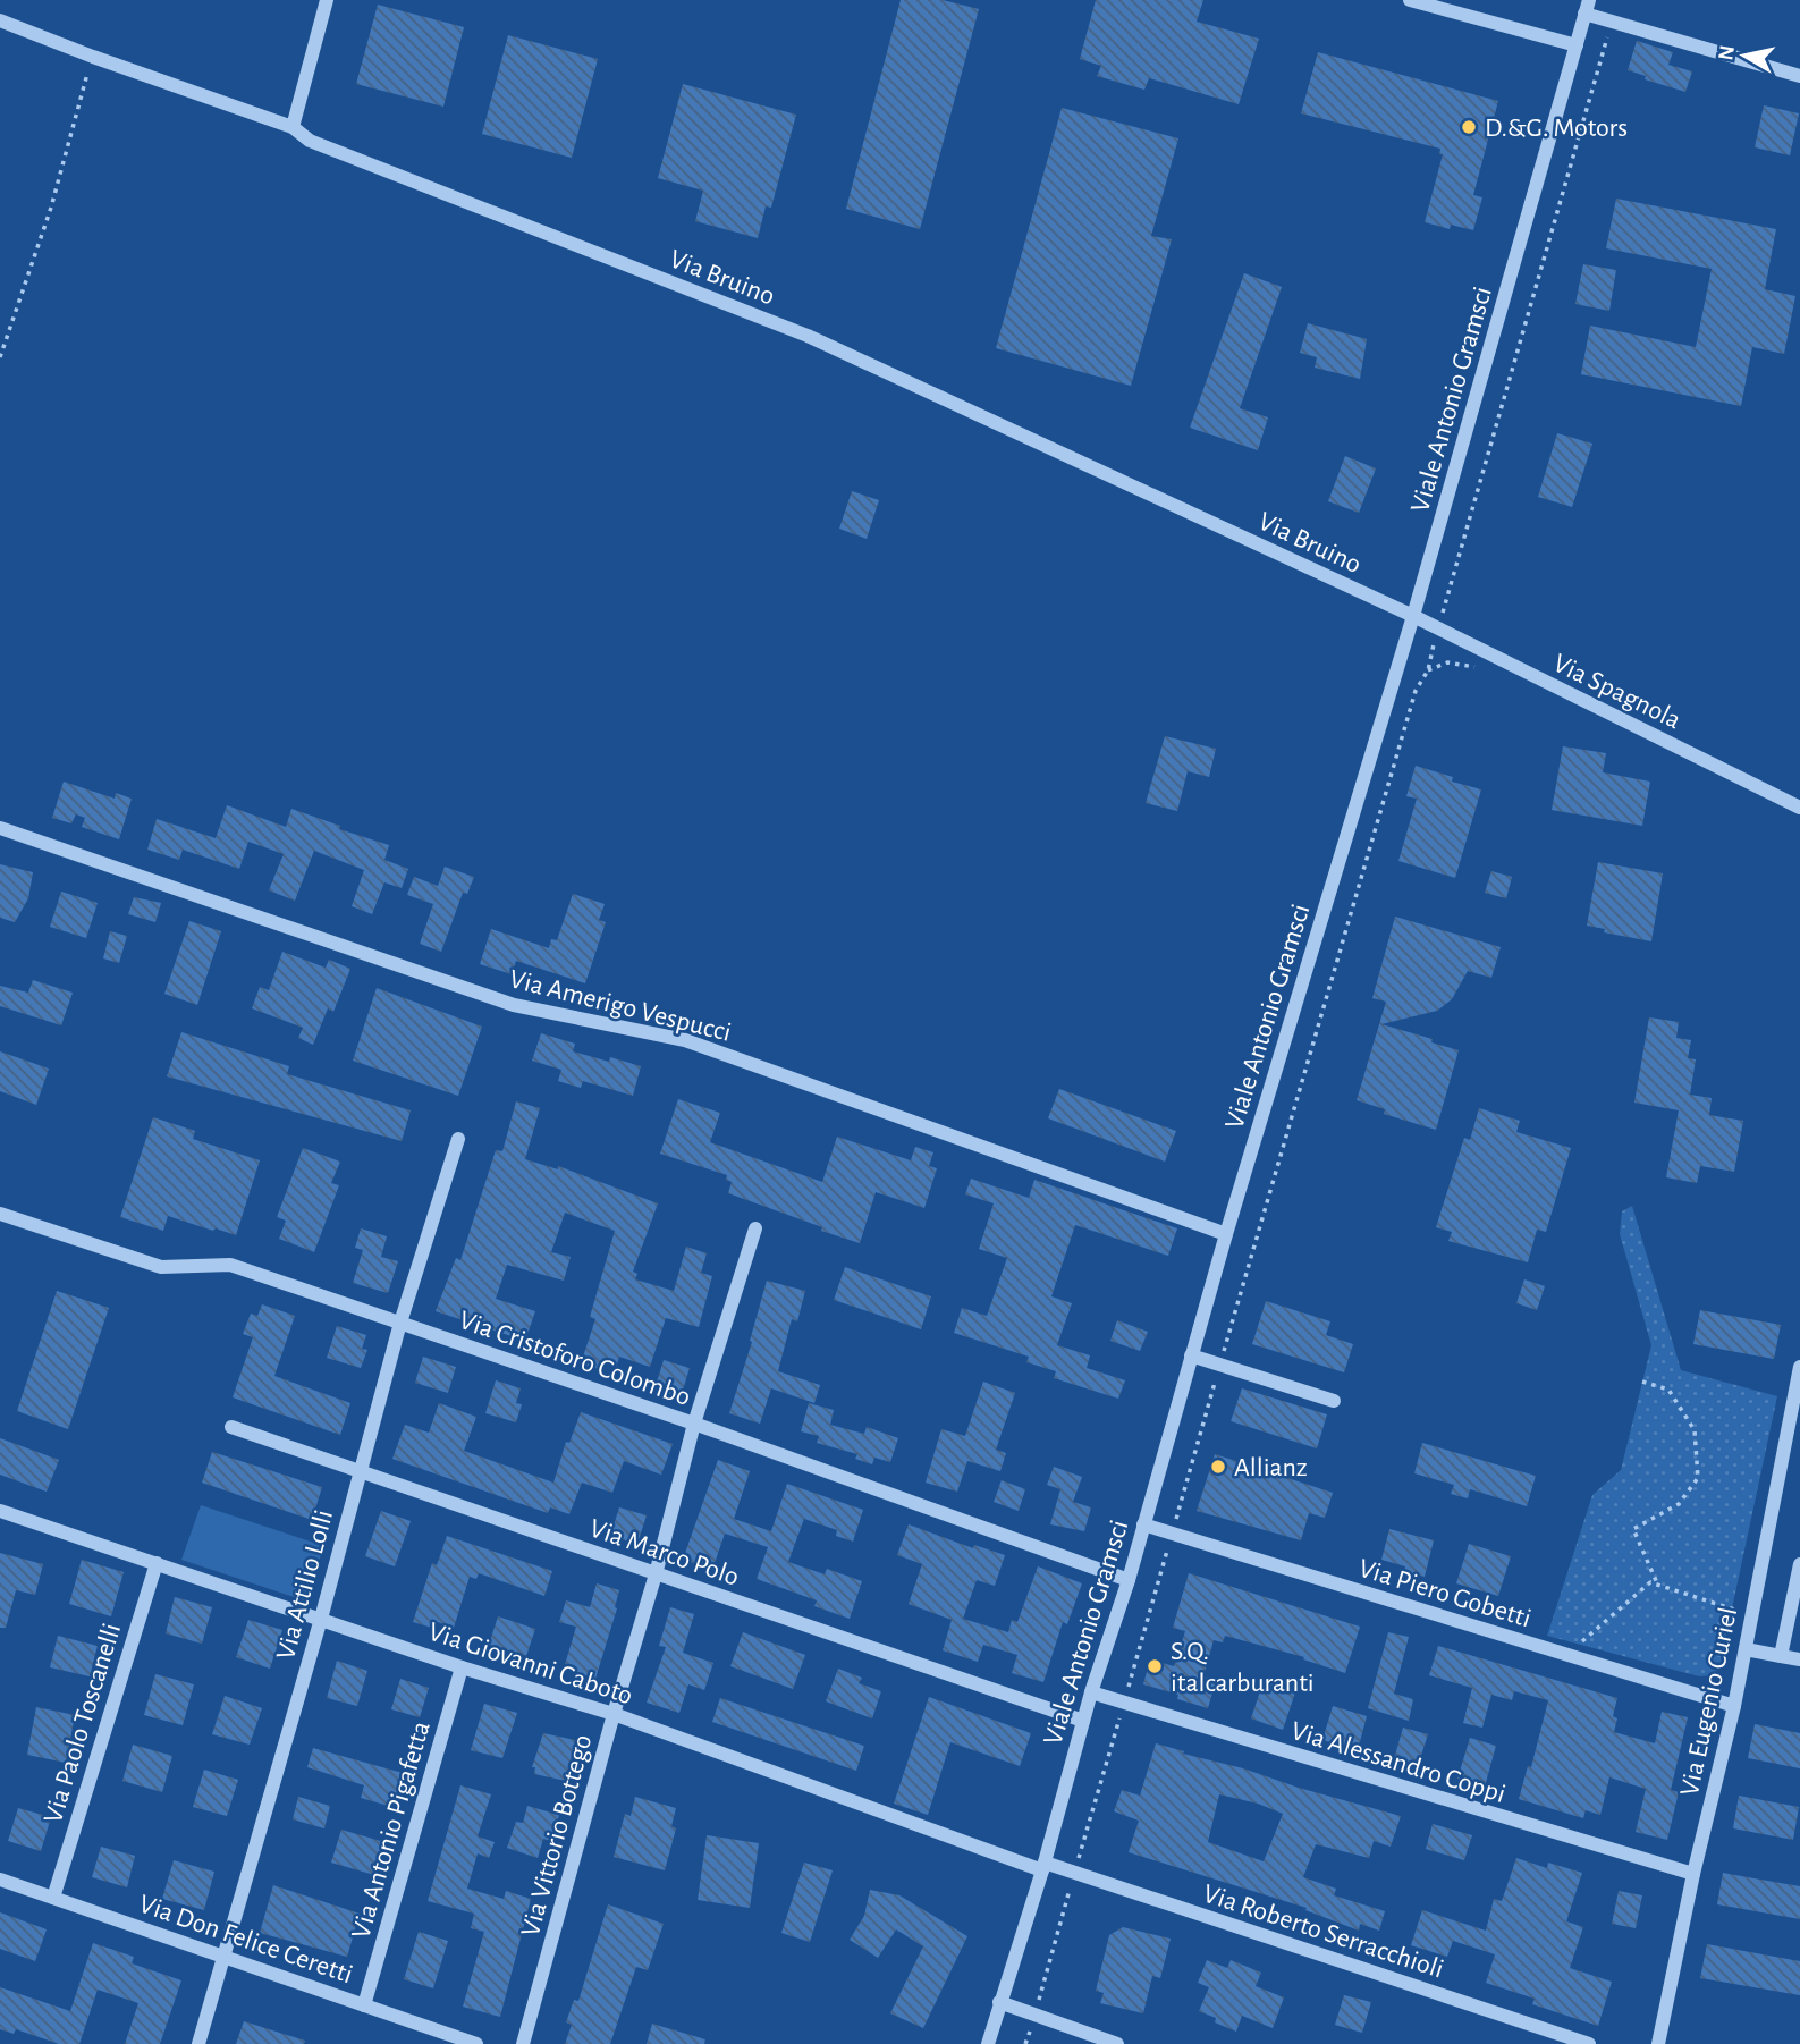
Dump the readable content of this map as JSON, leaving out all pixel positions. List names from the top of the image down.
{
  "streets": {
    "street": [
      "Via Bruino",
      "Viale Antonio Gramsci",
      "Via Spagnola",
      "Via Amerigo Vespucci",
      "Via Cristoforo Colombo",
      "Via Marco Polo",
      "Via Attilio Lolli",
      "Via Piero Gobetti",
      "Via Giovanni Caboto",
      "Via Eugenio Curiel",
      "Via Paolo Toscanelli",
      "Via Alessandro Coppi",
      "Via Antonio Pigafetta",
      "Via Vittorio Bottego",
      "Via Roberto Serracchioli",
      "Via Don Felice Ceretti"
    ]
  },
  "crossings": [
    ["Via Bruino", "Viale Antonio Gramsci"],
    ["Via Bruino", "Via Spagnola"],
    ["Viale Antonio Gramsci", "Via Spagnola"],
    ["Viale Antonio Gramsci", "Via Amerigo Vespucci"],
    ["Viale Antonio Gramsci", "Via Cristoforo Colombo"],
    ["Viale Antonio Gramsci", "Via Marco Polo"],
    ["Viale Antonio Gramsci", "Via Piero Gobetti"],
    ["Viale Antonio Gramsci", "Via Giovanni Caboto"],
    ["Viale Antonio Gramsci", "Via Alessandro Coppi"],
    ["Viale Antonio Gramsci", "Via Roberto Serracchioli"],
    ["Via Cristoforo Colombo", "Via Attilio Lolli"],
    ["Via Cristoforo Colombo", "Via Vittorio Bottego"],
    ["Via Marco Polo", "Via Attilio Lolli"],
    ["Via Marco Polo", "Via Vittorio Bottego"],
    ["Via Attilio Lolli", "Via Giovanni Caboto"],
    ["Via Attilio Lolli", "Via Don Felice Ceretti"],
    ["Via Piero Gobetti", "Via Eugenio Curiel"],
    ["Via Giovanni Caboto", "Via Paolo Toscanelli"],
    ["Via Giovanni Caboto", "Via Antonio Pigafetta"],
    ["Via Giovanni Caboto", "Via Vittorio Bottego"],
    ["Via Giovanni Caboto", "Via Roberto Serracchioli"],
    ["Via Eugenio Curiel", "Via Alessandro Coppi"],
    ["Via Paolo Toscanelli", "Via Don Felice Ceretti"],
    ["Via Antonio Pigafetta", "Via Don Felice Ceretti"]
  ],
  "places": ["D.&G. Motors", "Allianz", "S.Q. italcarburanti"],
  "north": "left"
}
